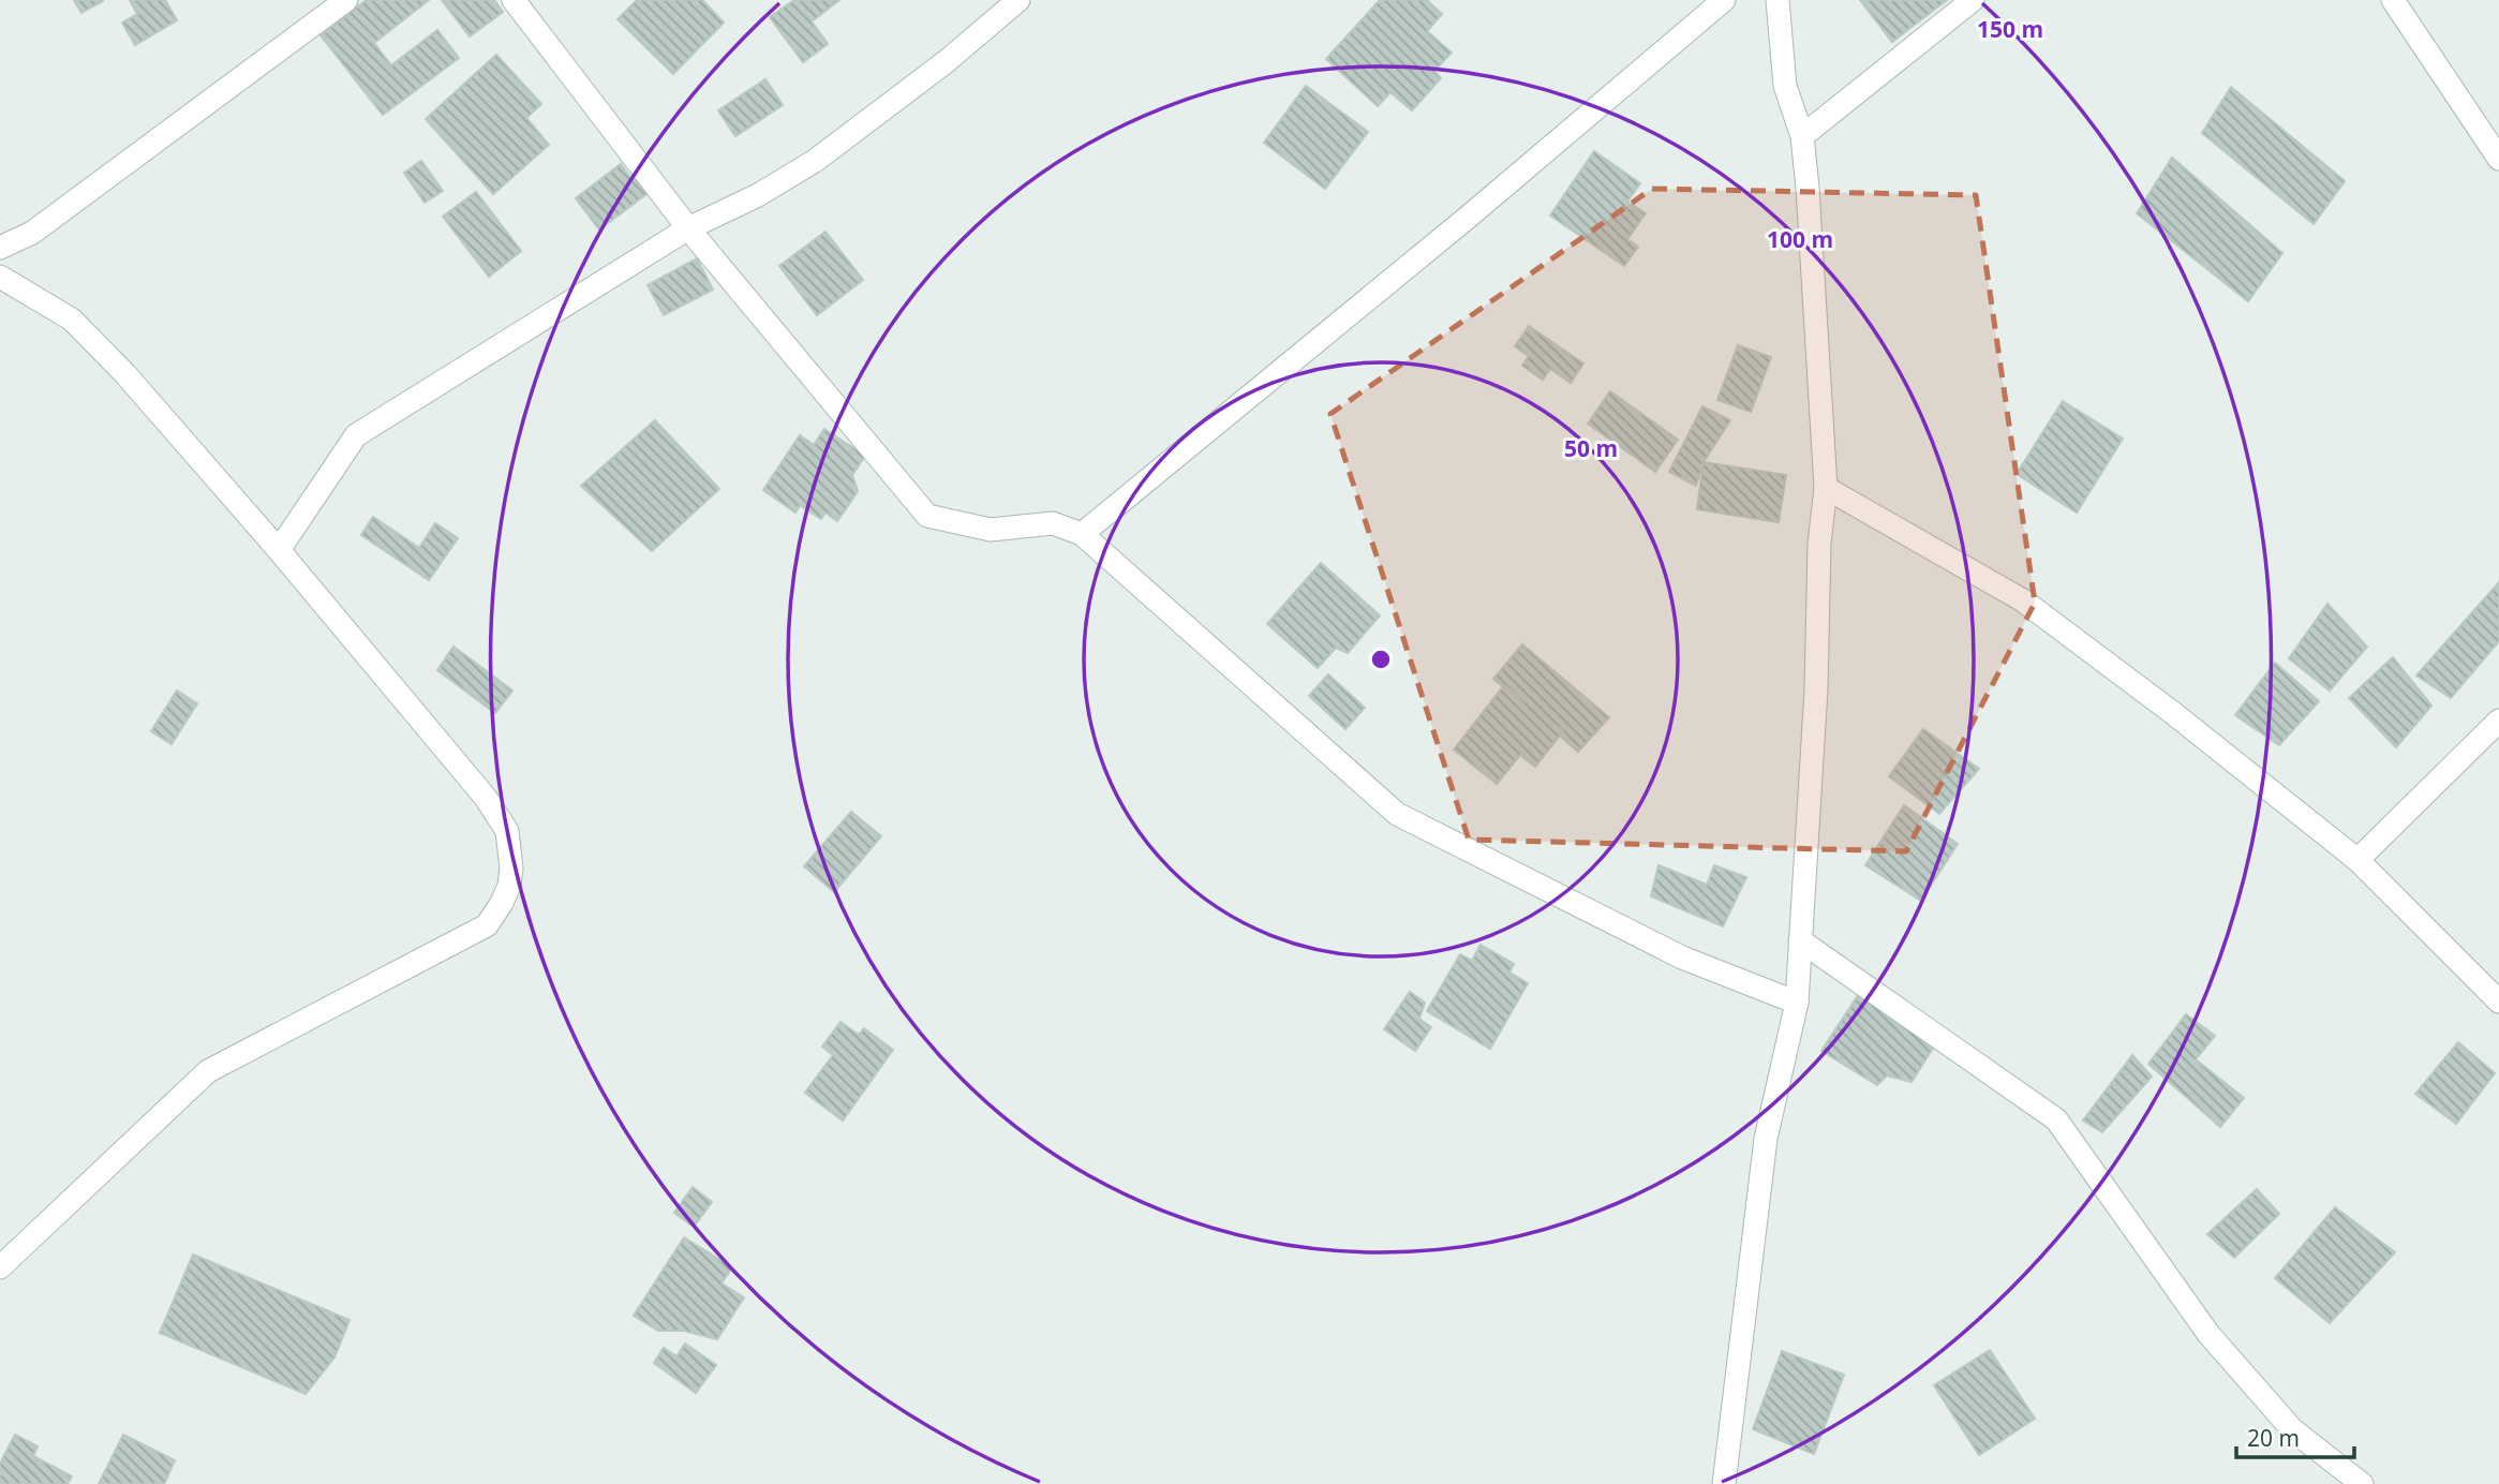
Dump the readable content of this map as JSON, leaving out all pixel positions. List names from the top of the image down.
{
  "scale_bar": "20 m",
  "rings": ["150 m", "100 m", "50 m"]
}
